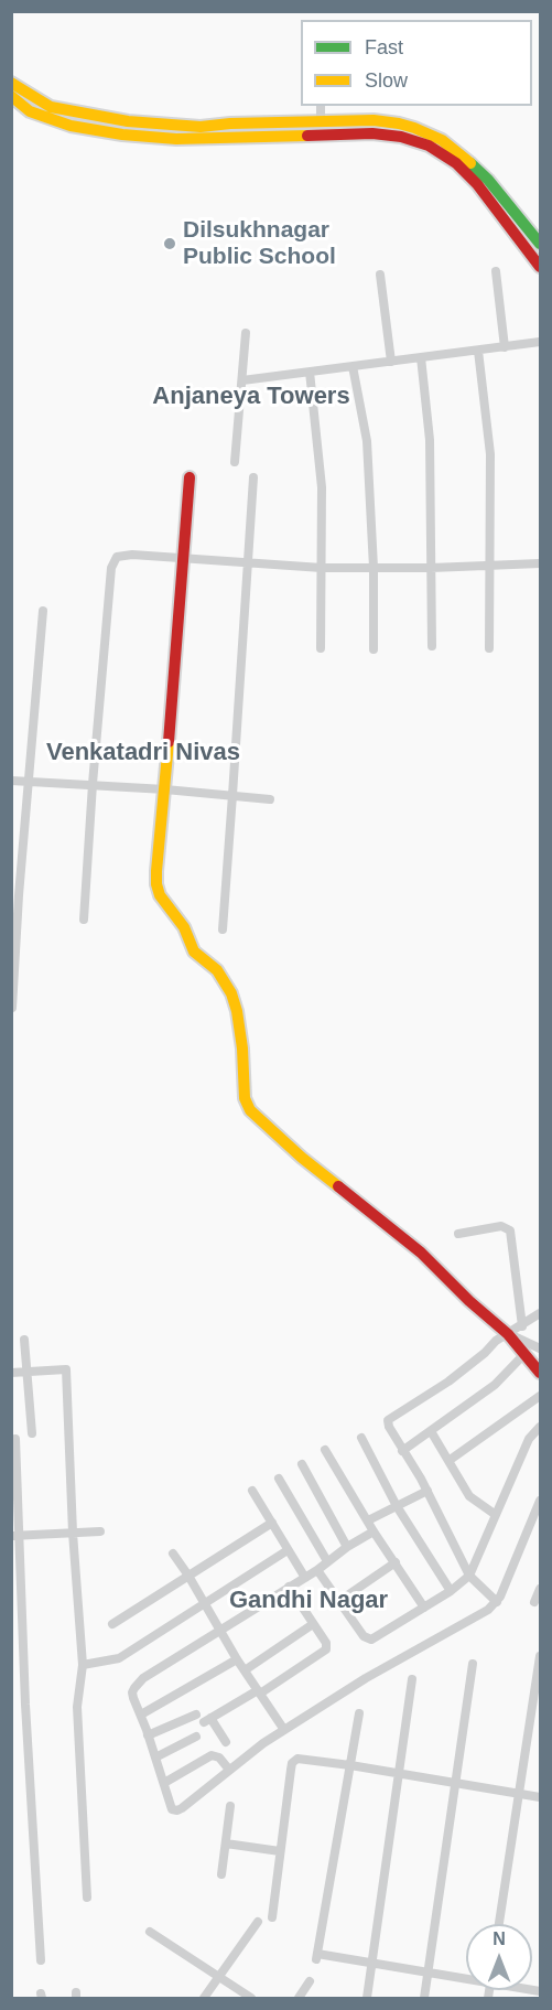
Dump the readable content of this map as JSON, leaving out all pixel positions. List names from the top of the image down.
{
  "districts": ["Anjaneya Towers", "Venkatadri Nivas", "Gandhi Nagar"],
  "places": ["Dilsukhnagar Public School"],
  "legend": ["Fast", "Slow"],
  "north": "top"
}
